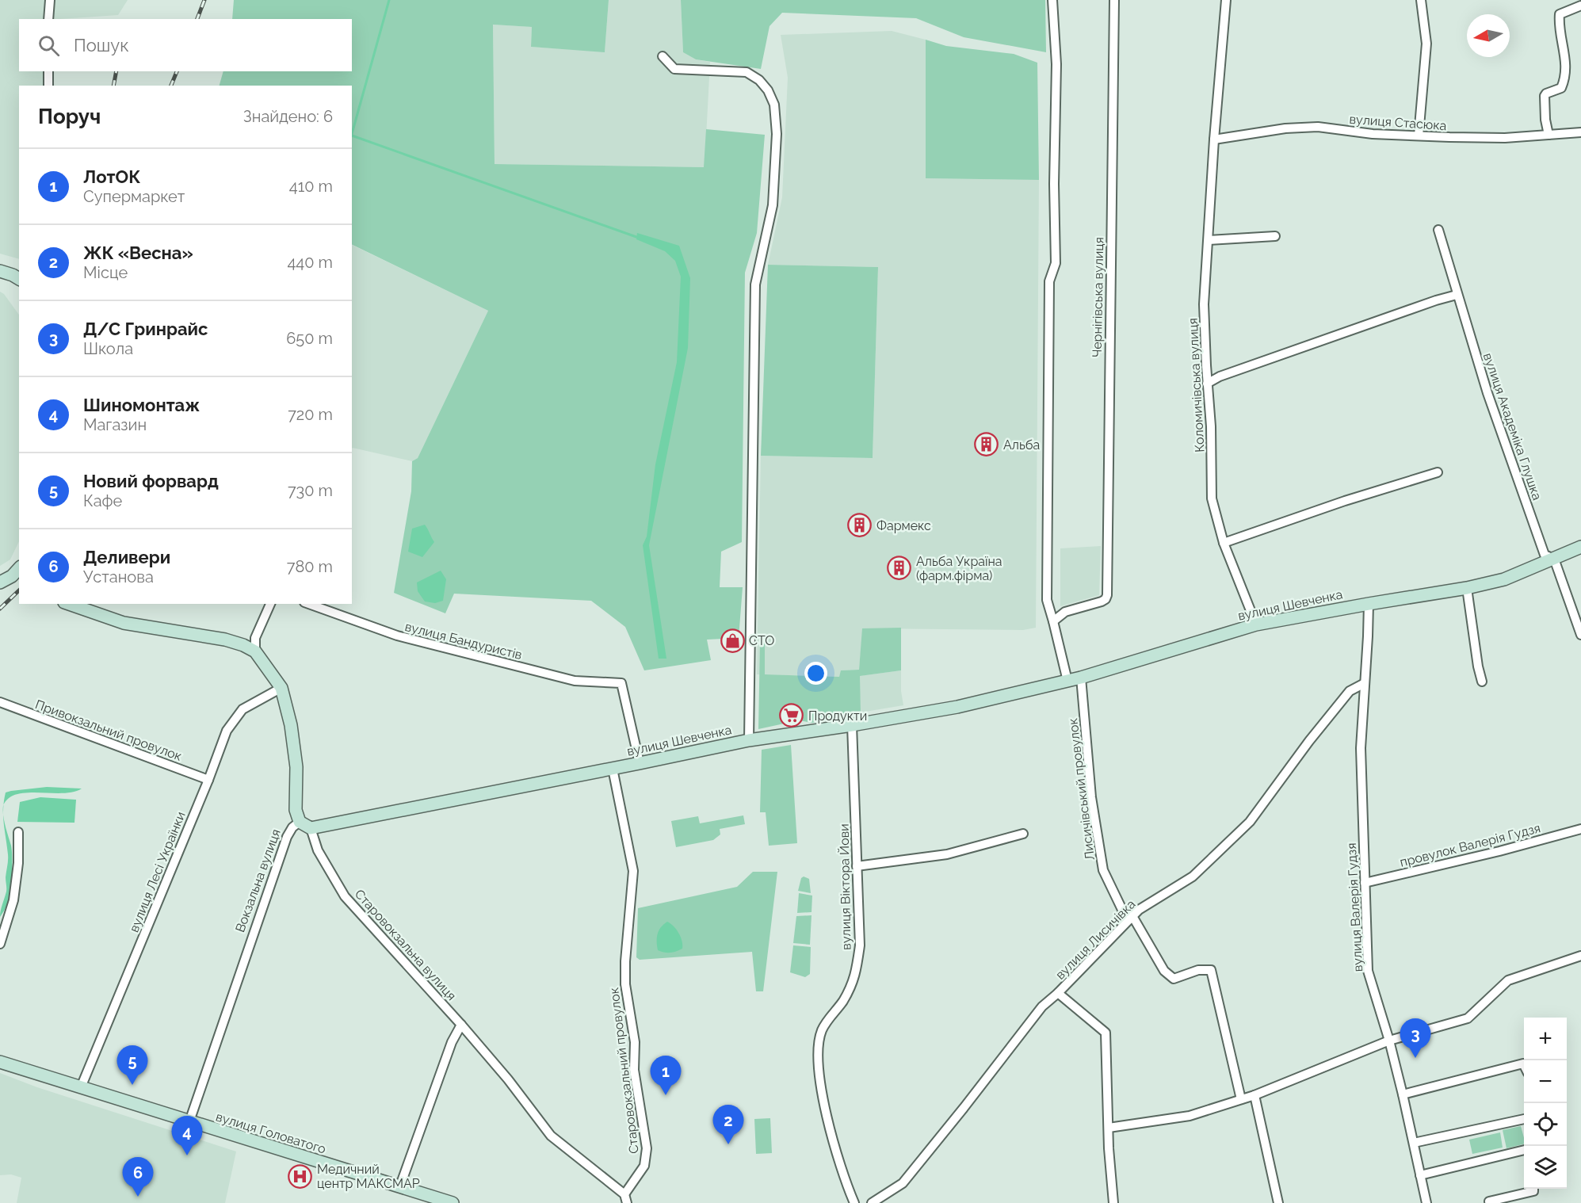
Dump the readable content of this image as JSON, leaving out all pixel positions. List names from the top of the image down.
{
  "streets": {
    "main road": ["вулиця Шевченка", "Вокзальна вулиця", "вулиця Головатого"],
    "street": [
      "вулиця Стасюка",
      "Чернігівська вулиця",
      "Коломичівська вулиця",
      "вулиця Академіка Глушка",
      "вулиця Бандуристів",
      "Привокзальний провулок",
      "Лисичівський провулок",
      "провулок Валерія Гудзя",
      "вулиця Лесі Українки",
      "вулиця Віктора Йови",
      "вулиця Валерія Гудзя",
      "вулиця Лисичівка",
      "Старовокзальна вулиця",
      "Старовокзальний провулок"
    ]
  },
  "crossings": [
    ["вулиця Стасюка", "Коломичівська вулиця"],
    ["Коломичівська вулиця", "вулиця Шевченка"],
    ["вулиця Академіка Глушка", "вулиця Шевченка"],
    ["вулиця Шевченка", "вулиця Бандуристів"],
    ["вулиця Шевченка", "Лисичівський провулок"],
    ["вулиця Шевченка", "вулиця Віктора Йови"],
    ["вулиця Шевченка", "вулиця Валерія Гудзя"],
    ["вулиця Шевченка", "Старовокзальна вулиця"],
    ["вулиця Шевченка", "Старовокзальний провулок"],
    ["Привокзальний провулок", "вулиця Лесі Українки"],
    ["Лисичівський провулок", "вулиця Лисичівка"],
    ["провулок Валерія Гудзя", "вулиця Валерія Гудзя"],
    ["вулиця Лесі Українки", "Вокзальна вулиця"],
    ["вулиця Лесі Українки", "вулиця Головатого"],
    ["Вокзальна вулиця", "вулиця Головатого"],
    ["вулиця Валерія Гудзя", "вулиця Лисичівка"],
    ["Старовокзальна вулиця", "Старовокзальний провулок"]
  ],
  "places": {
    "building": ["Альба", "Фармекс", "Альба Україна (фарм.фірма)"],
    "shop": ["СТО"],
    "supermarket": ["Продукти"],
    "hospital": ["Медичний центр МАКСМАР"]
  },
  "north": "left",
  "page": {
    "search": "Пошук",
    "heading": ["Поруч", "Знайдено: 6"],
    "list": [
      {
        "mark": "1",
        "name": "ЛотОК",
        "note": "Супермаркет",
        "value": "410 m"
      },
      {
        "mark": "2",
        "name": "ЖК «Весна»",
        "note": "Місце",
        "value": "440 m"
      },
      {
        "mark": "3",
        "name": "Д/С Гринрайс",
        "note": "Школа",
        "value": "650 m"
      },
      {
        "mark": "4",
        "name": "Шиномонтаж",
        "note": "Магазин",
        "value": "720 m"
      },
      {
        "mark": "5",
        "name": "Новий форвард",
        "note": "Кафе",
        "value": "730 m"
      },
      {
        "mark": "6",
        "name": "Деливери",
        "note": "Установа",
        "value": "780 m"
      }
    ],
    "map_buttons": ["+", "−"],
    "pins": [
      "3",
      "5",
      "1",
      "2",
      "4",
      "6"
    ]
  }
}
